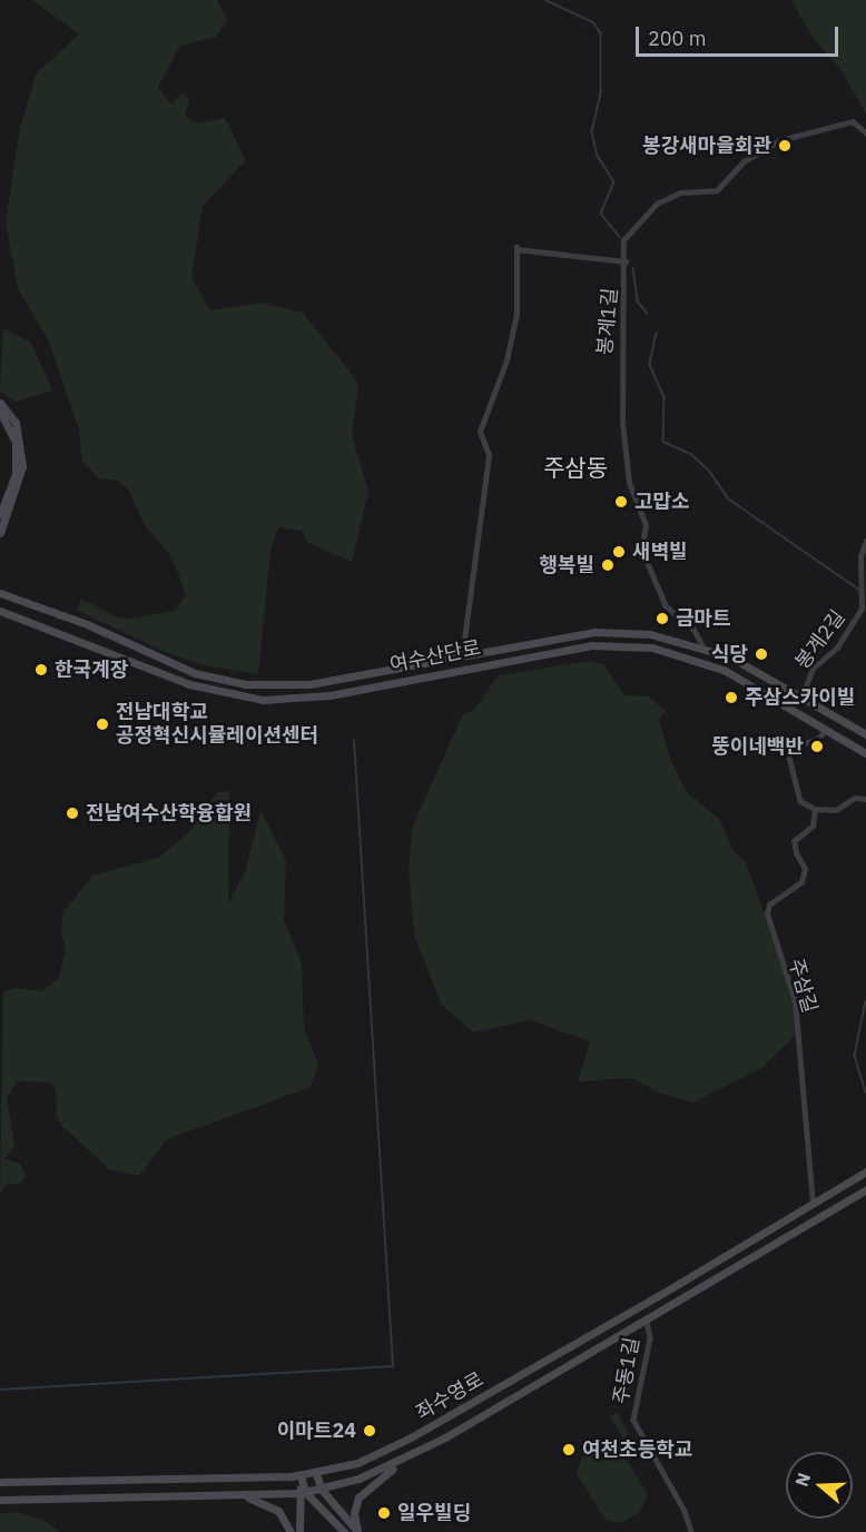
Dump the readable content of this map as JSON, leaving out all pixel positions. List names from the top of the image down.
{
  "streets": {
    "street": [
      "봉계1길",
      "봉계2길",
      "여수산단로",
      "주삼길",
      "주동1길",
      "좌수영로"
    ]
  },
  "crossings": [
    ["봉계1길", "여수산단로"],
    ["봉계2길", "여수산단로"],
    ["주삼길", "좌수영로"],
    ["주동1길", "좌수영로"]
  ],
  "districts": ["주삼동"],
  "places": [
    "봉강새마을회관",
    "고맙소",
    "새벽빌",
    "행복빌",
    "금마트",
    "식당",
    "한국계장",
    "주삼스카이빌",
    "전남대학교 공정혁신시뮬레이션센터",
    "뚱이네백반",
    "전남여수산학융합원",
    "이마트24",
    "여천초등학교",
    "일우빌딩"
  ],
  "scale_bar": "200 m",
  "north": "left"
}
